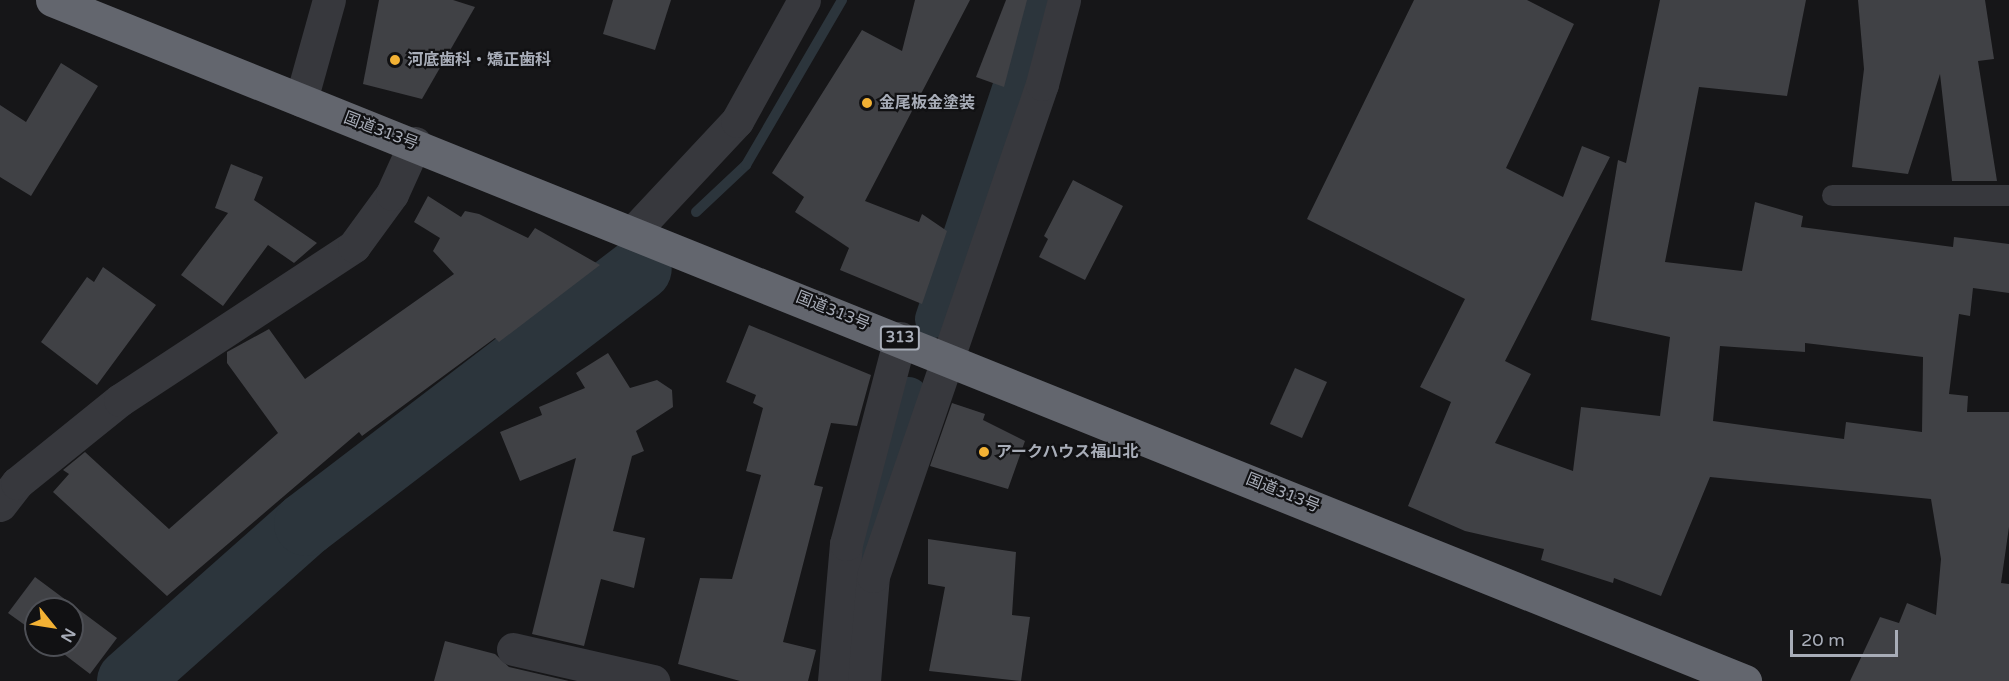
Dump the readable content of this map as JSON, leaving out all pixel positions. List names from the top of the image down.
{
  "streets": {
    "highway": ["国道313号", "313"]
  },
  "places": ["河底歯科・矯正歯科", "金尾板金塗装", "アークハウス福山北"],
  "scale_bar": "20 m",
  "north": "bottom right"
}
